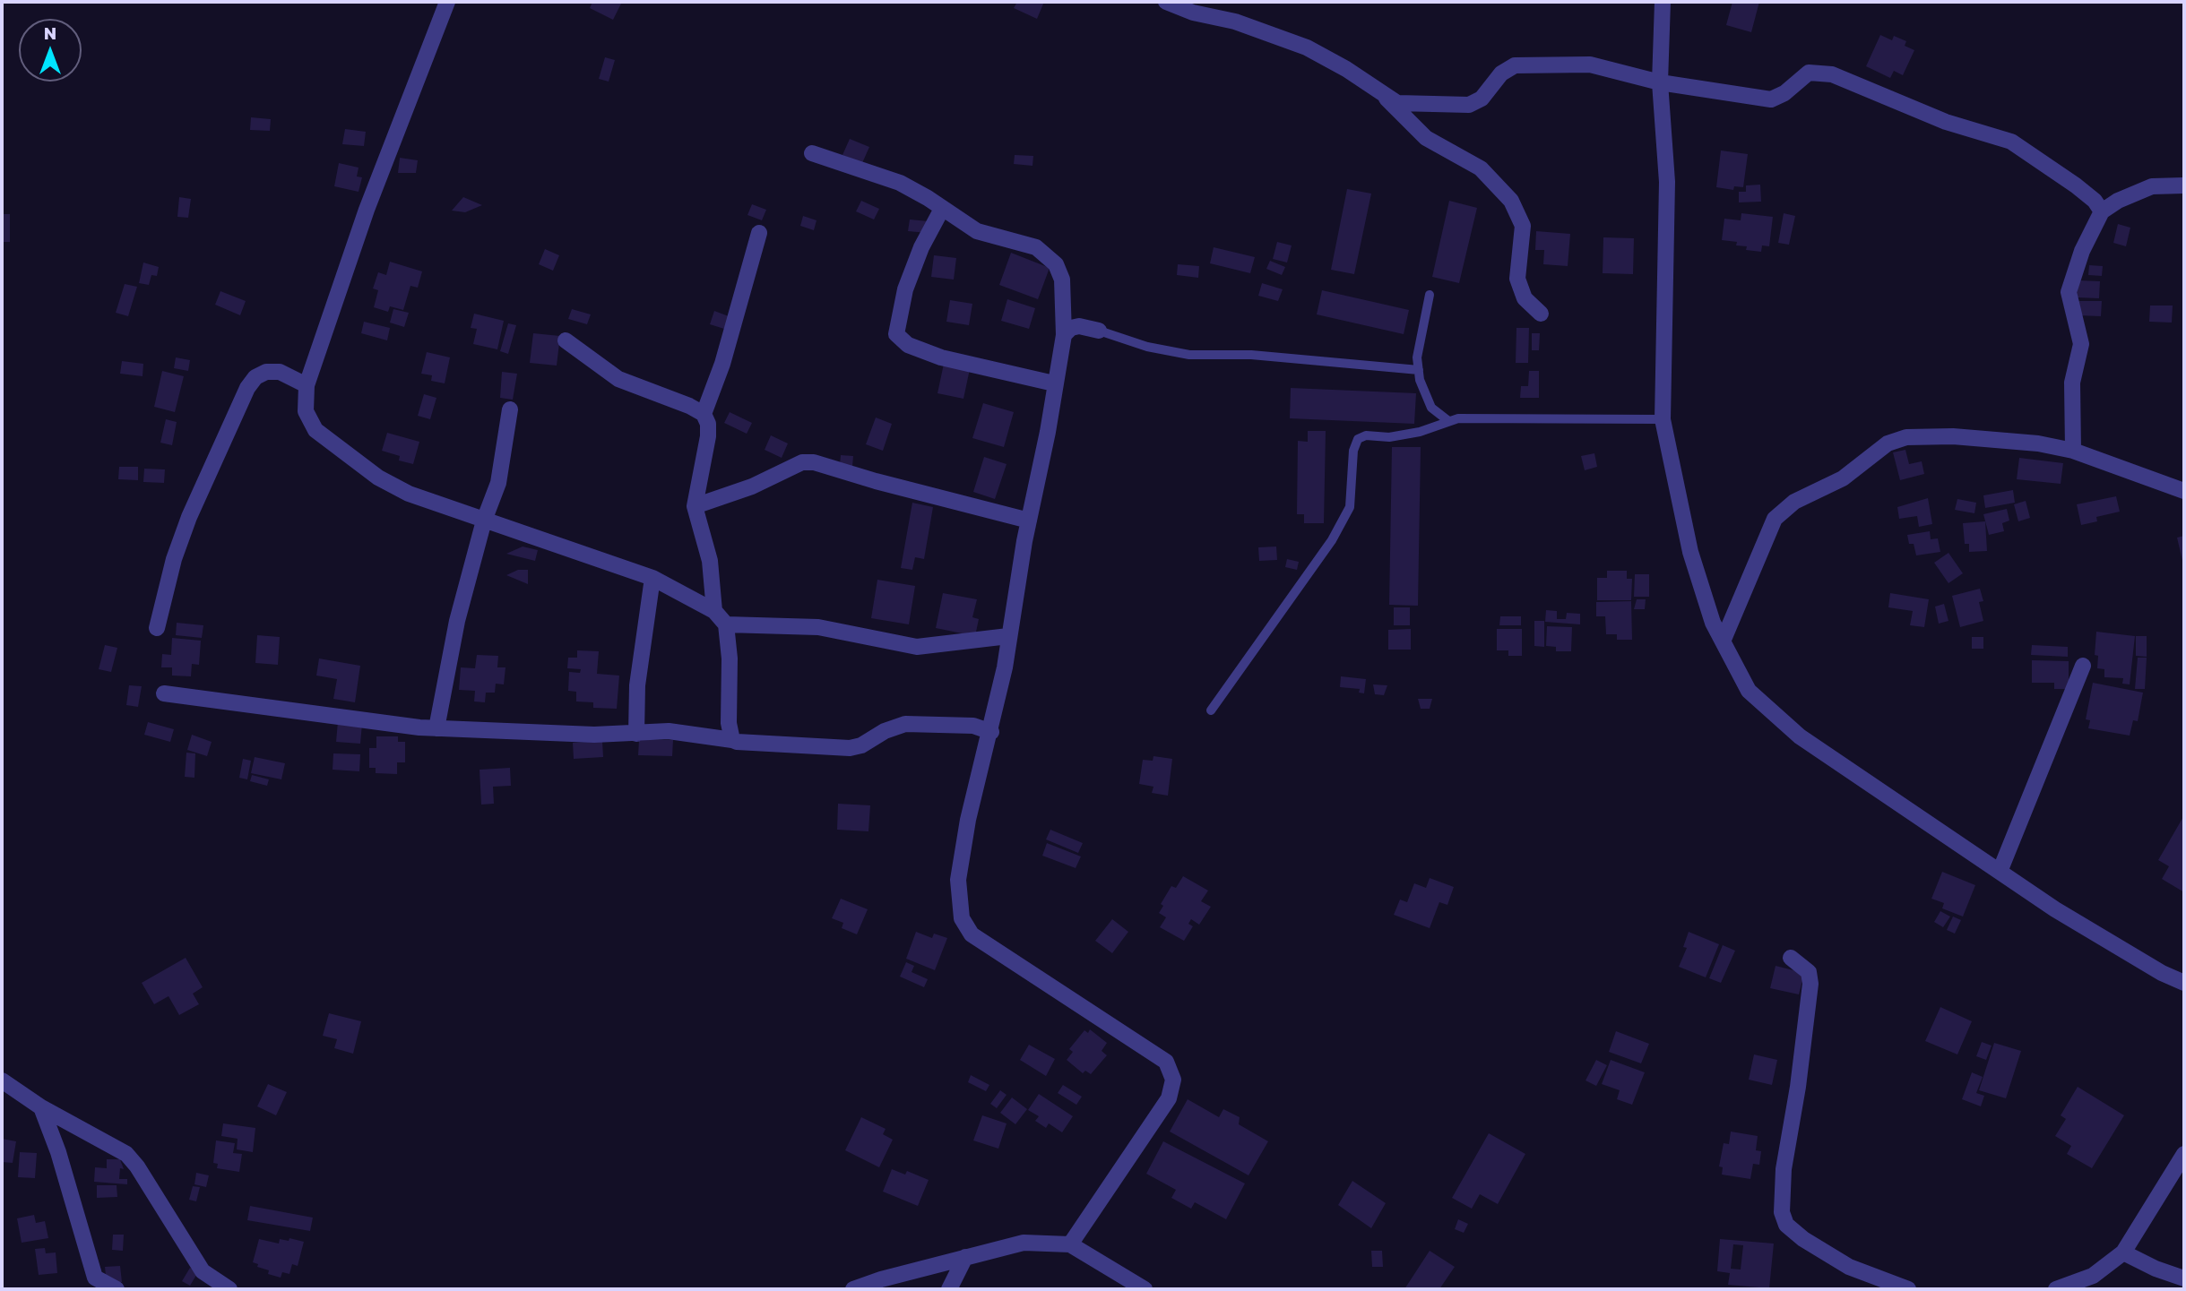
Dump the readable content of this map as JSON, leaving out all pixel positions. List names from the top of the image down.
{
  "north": "top"
}
